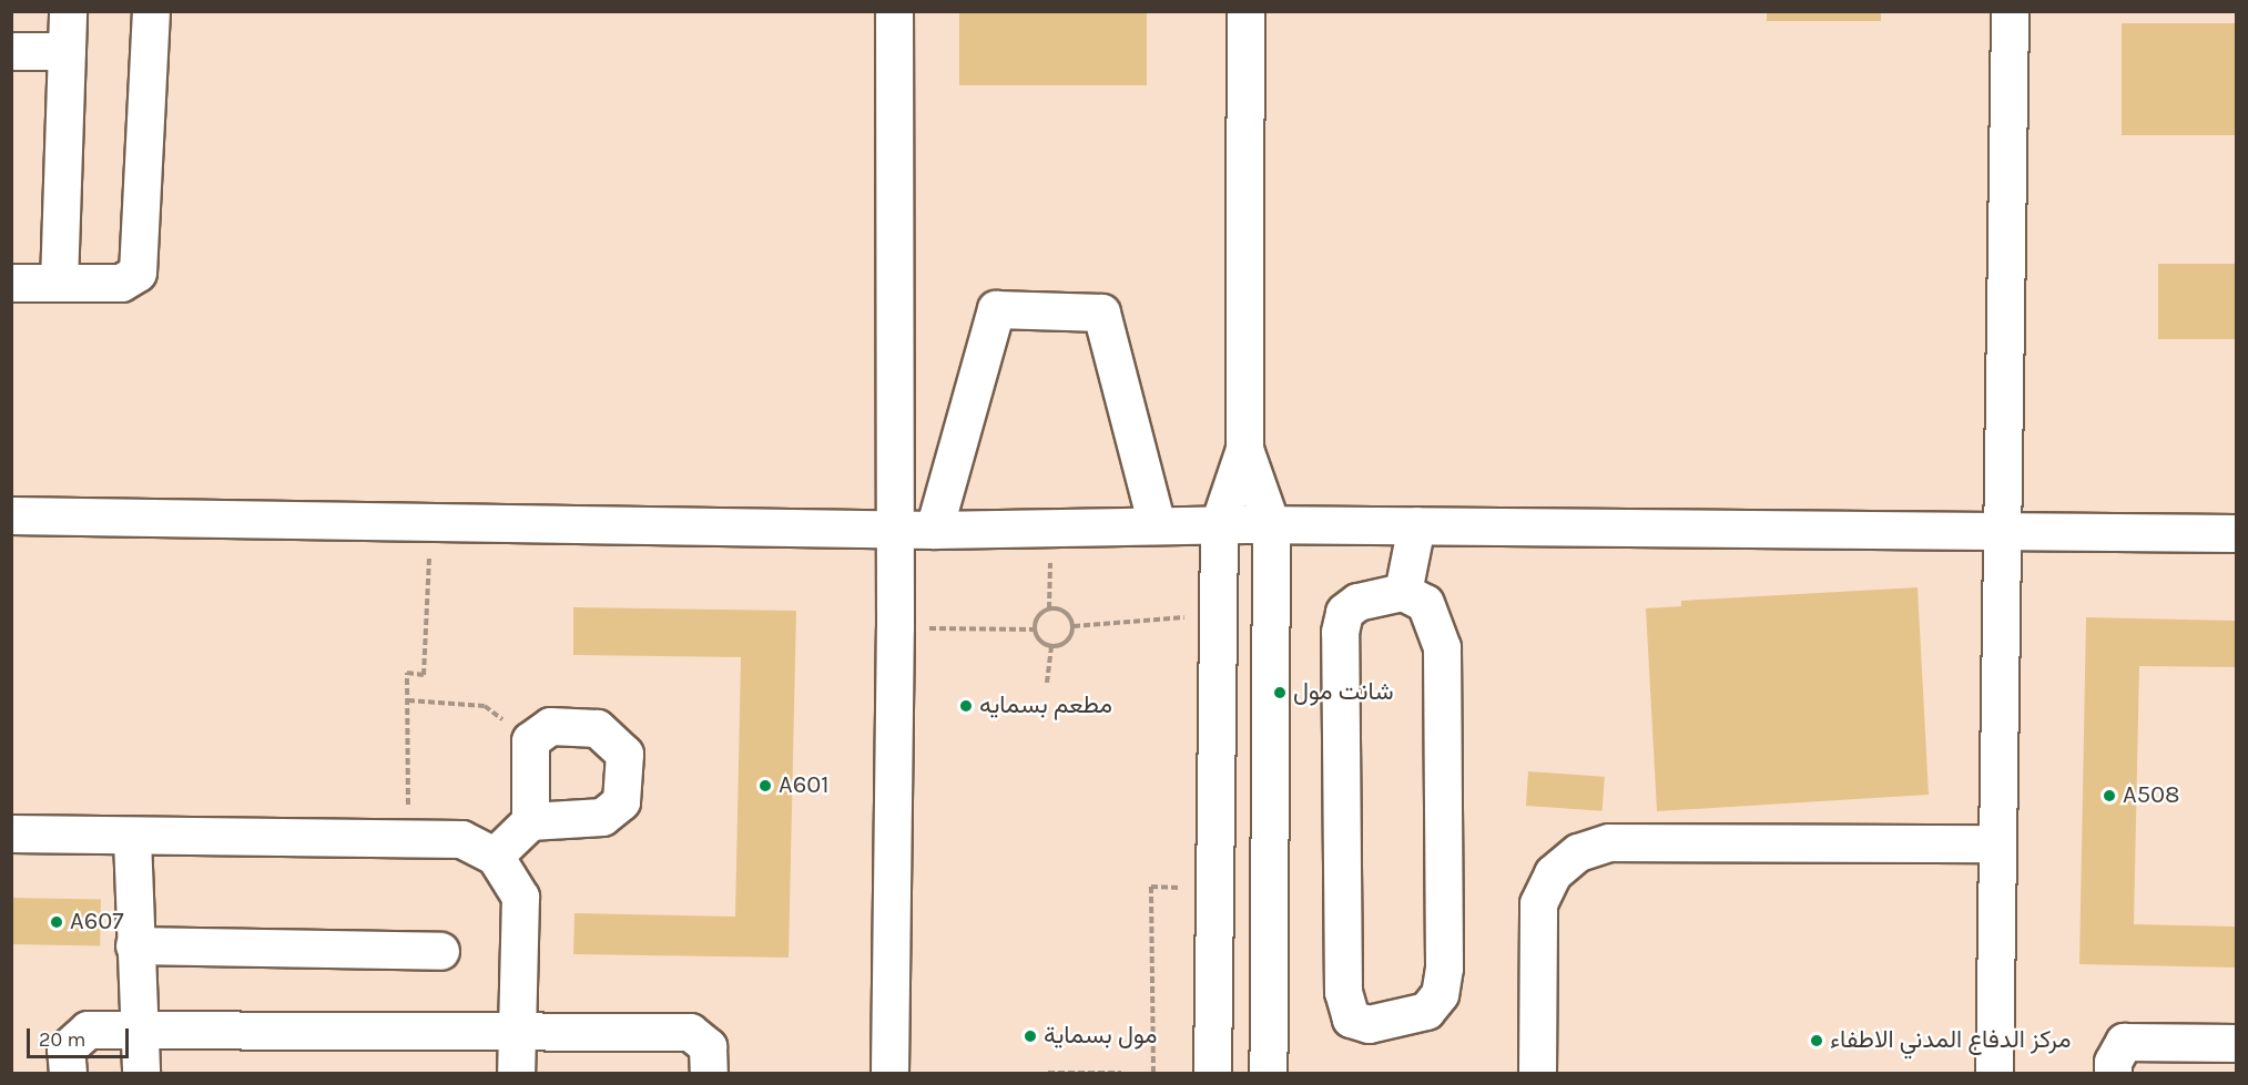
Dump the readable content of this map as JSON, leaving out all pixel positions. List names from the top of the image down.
{
  "places": [
    "شانت مول",
    "مطعم بسمايه",
    "A601",
    "A508",
    "A607",
    "مول بسماية",
    "مركز الدفاع المدني الاطفاء"
  ],
  "scale_bar": "20 m"
}
